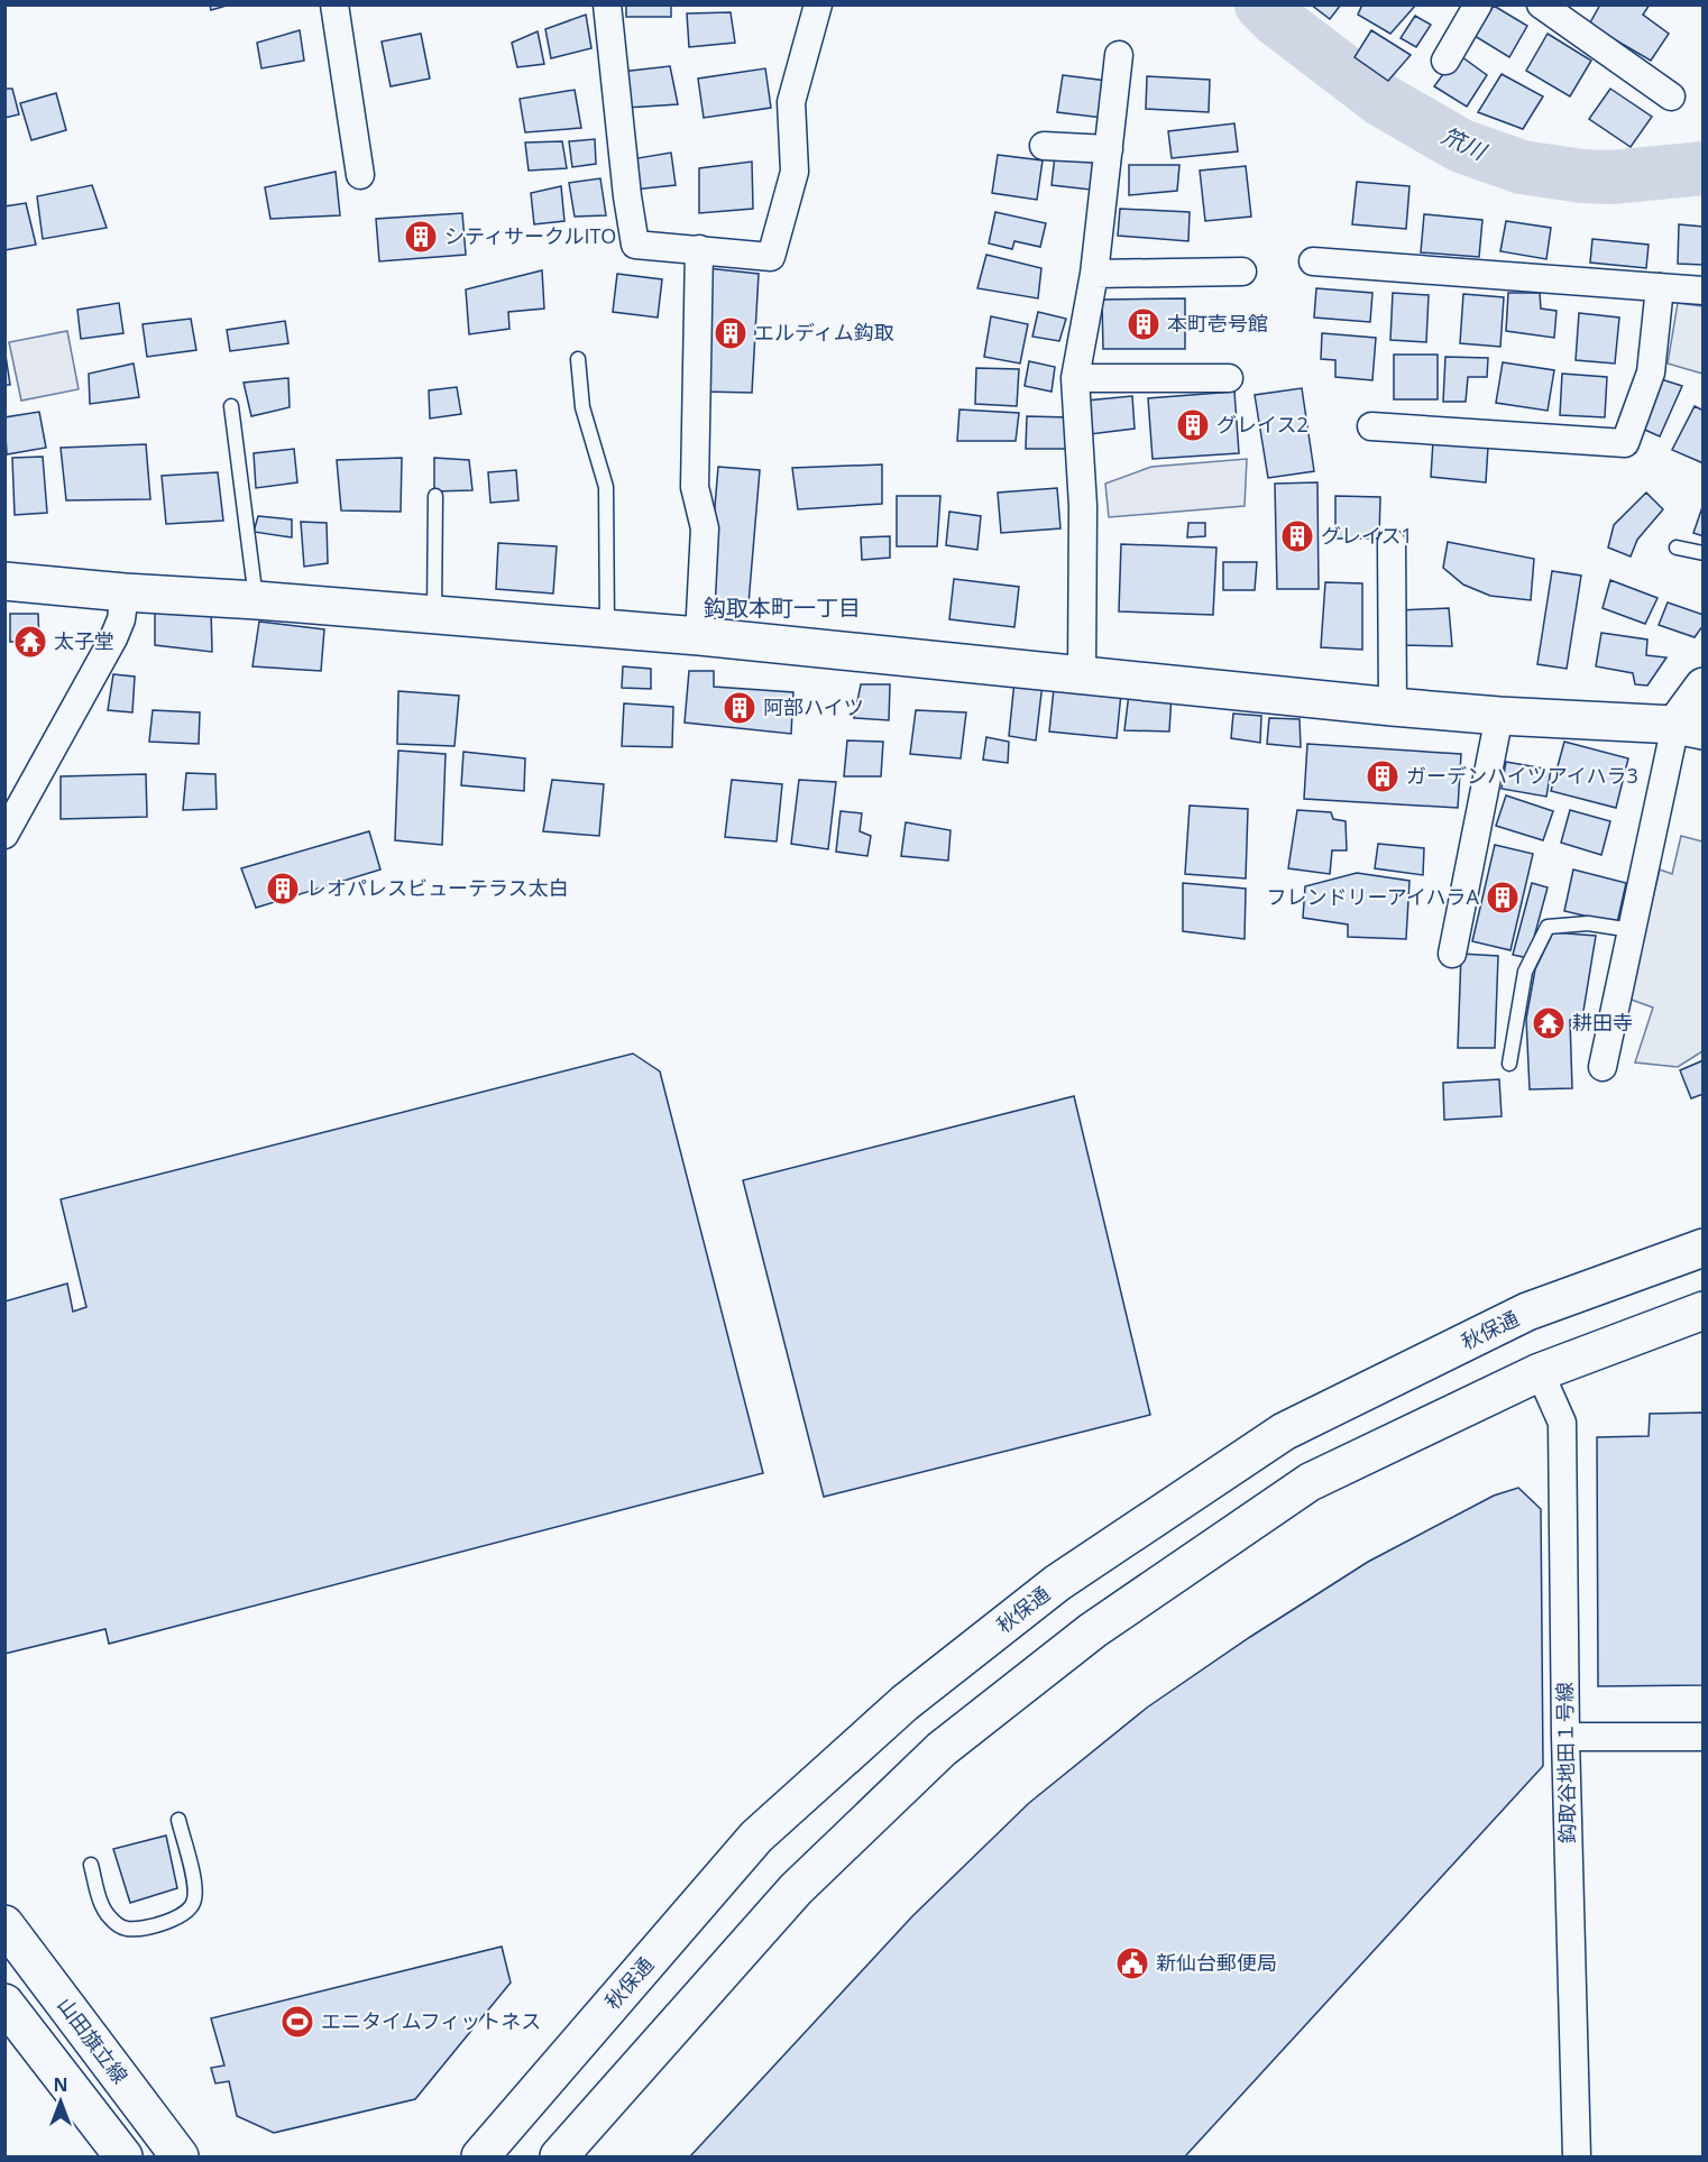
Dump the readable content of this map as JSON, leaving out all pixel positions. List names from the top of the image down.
{
  "streets": {
    "main road": ["秋保通", "山田旗立線"],
    "street": ["鈎取谷地田１号線"]
  },
  "districts": ["鈎取本町一丁目"],
  "water": ["笊川"],
  "places": {
    "building": [
      "シティサークルITO",
      "本町壱号館",
      "エルディム鈎取",
      "グレイス2",
      "グレイス1",
      "阿部ハイツ",
      "ガーデンハイツアイハラ3",
      "レオパレスビューテラス太白",
      "フレンドリーアイハラA"
    ],
    "temple": ["太子堂", "耕田寺"],
    "public building": ["新仙台郵便局"],
    "sports": ["エニタイムフィットネス"]
  },
  "north": "top"
}
